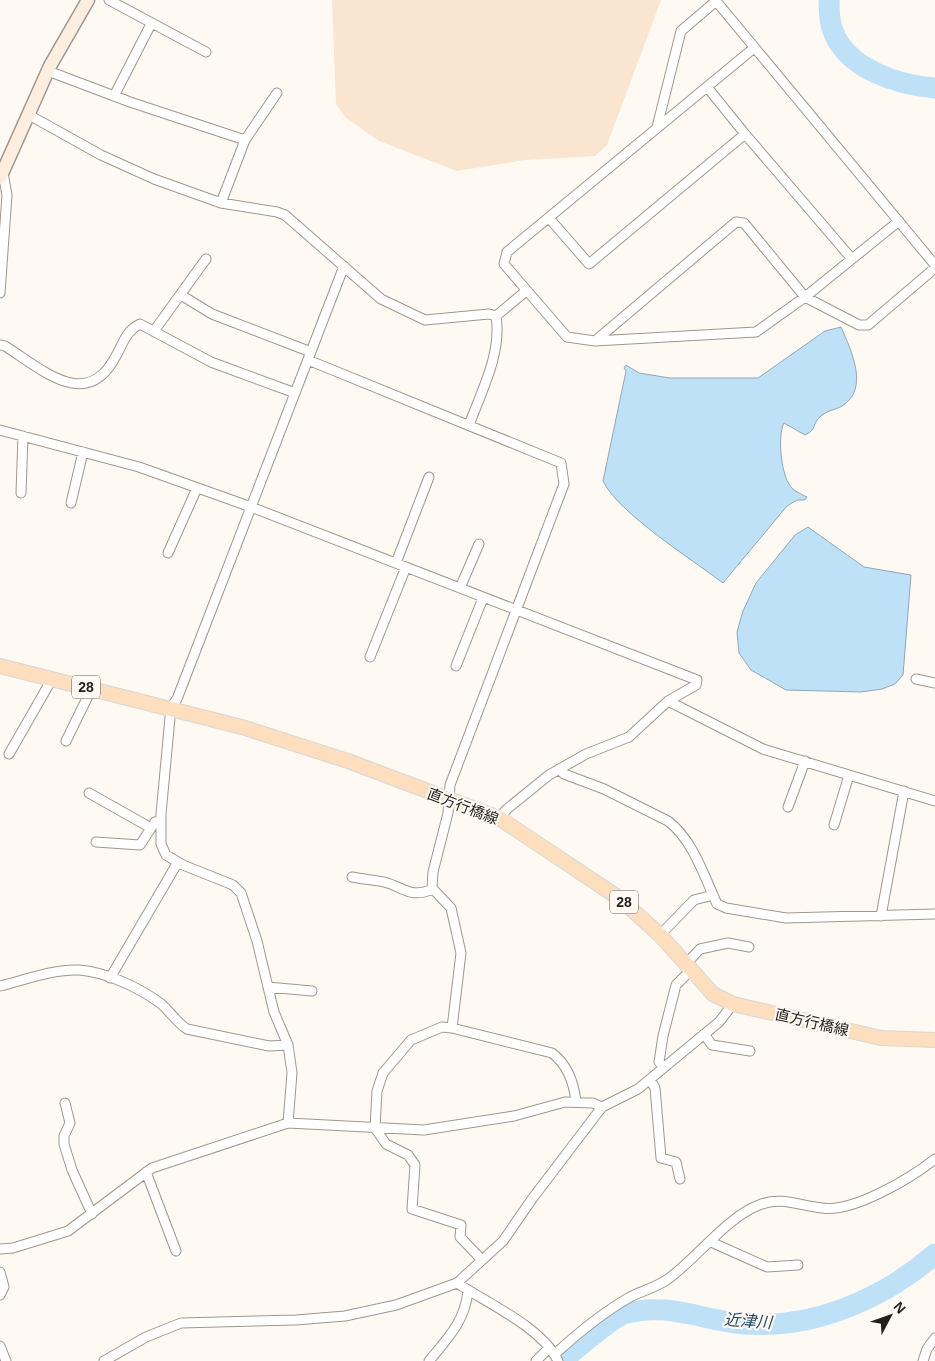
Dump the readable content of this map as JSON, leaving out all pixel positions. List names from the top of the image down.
{
  "streets": {
    "main road": ["28", "直方行橋線"]
  },
  "water": ["近津川"],
  "north": "top right"
}
